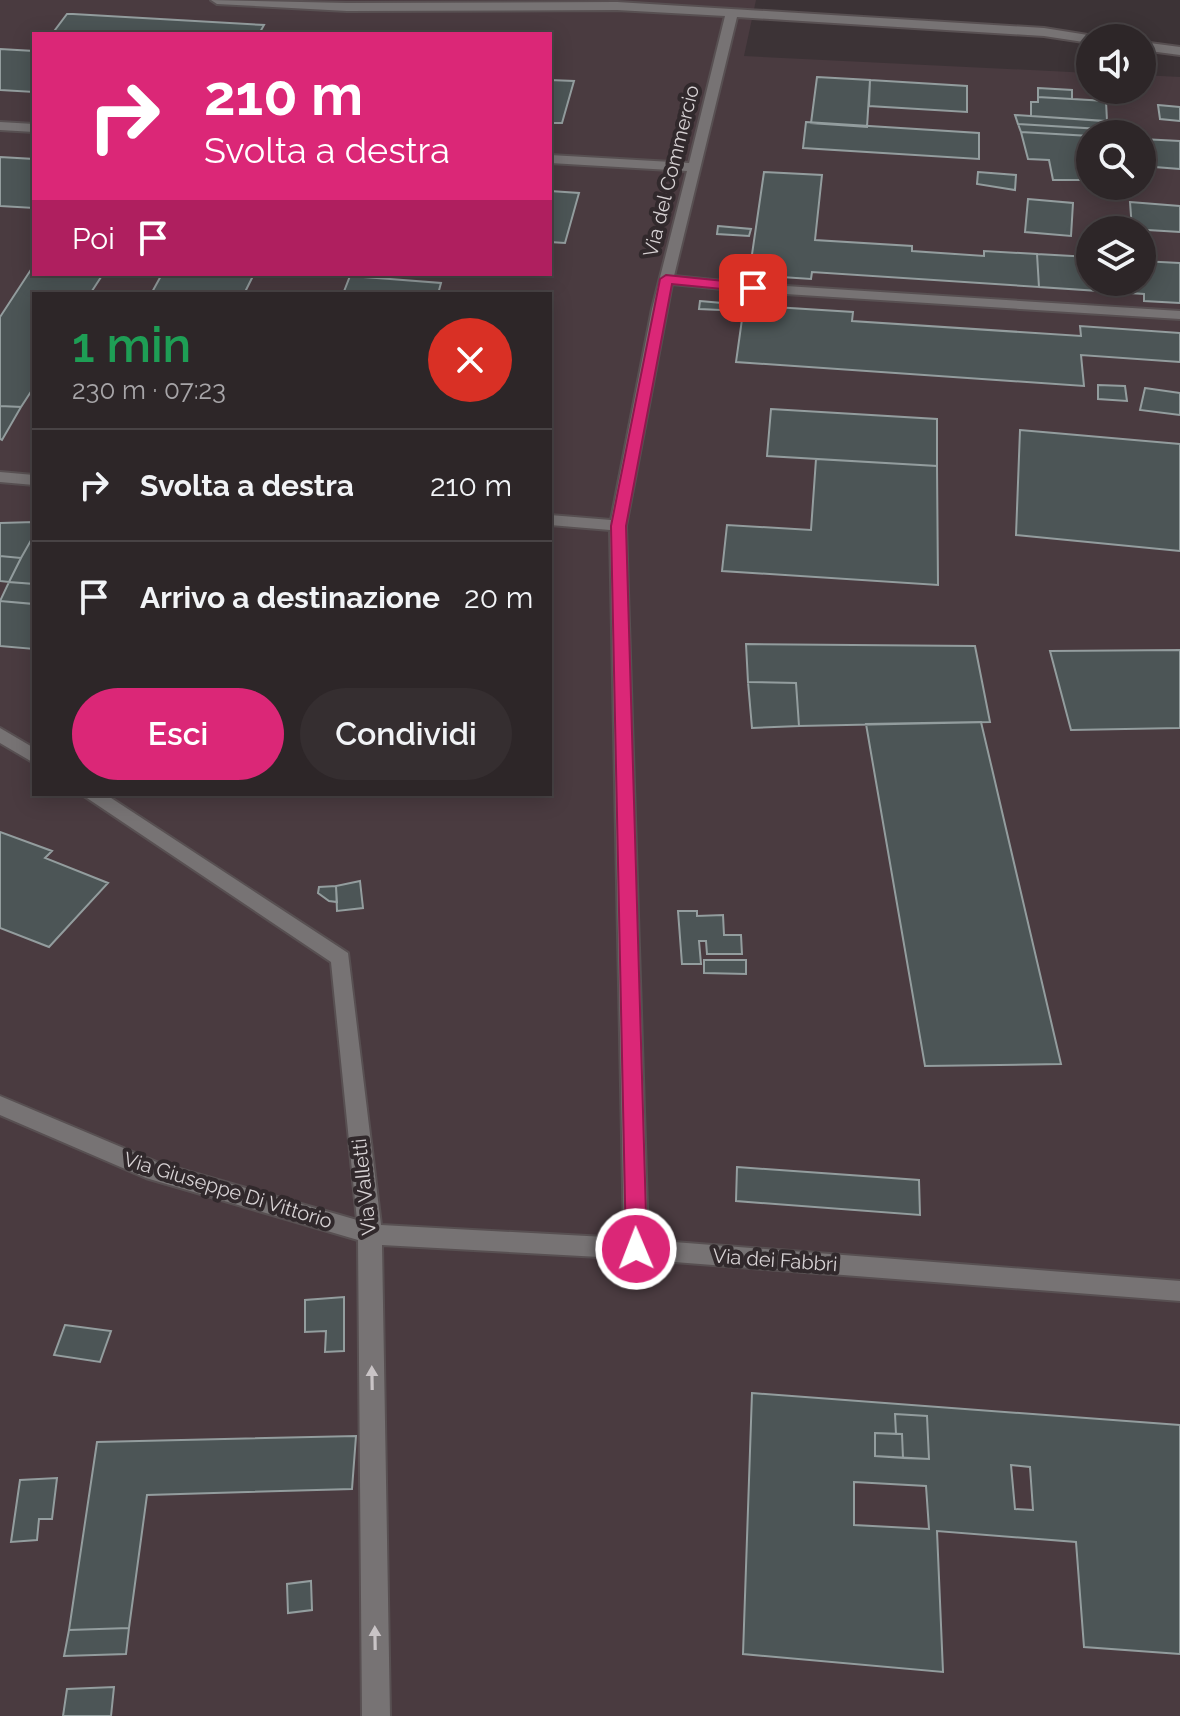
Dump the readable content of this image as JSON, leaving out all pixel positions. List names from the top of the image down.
{
  "streets": {
    "street": [
      "Via del Commercio",
      "Via Valletti",
      "Via Giuseppe Di Vittorio",
      "Via dei Fabbri"
    ]
  },
  "crossings": [
    ["Via del Commercio", "Via dei Fabbri"],
    ["Via Valletti", "Via Giuseppe Di Vittorio"],
    ["Via Valletti", "Via dei Fabbri"],
    ["Via Giuseppe Di Vittorio", "Via dei Fabbri"]
  ],
  "one_way": ["Via Valletti"],
  "page": {
    "turn": ["210 m", "Svolta a destra"],
    "then": "Poi",
    "heading": ["1 min", "230 m · 07:23"],
    "list": [
      {
        "name": "Svolta a destra",
        "value": "210 m"
      },
      {
        "name": "Arrivo a destinazione",
        "value": "20 m"
      }
    ],
    "buttons": ["Esci", "Condividi"]
  }
}
